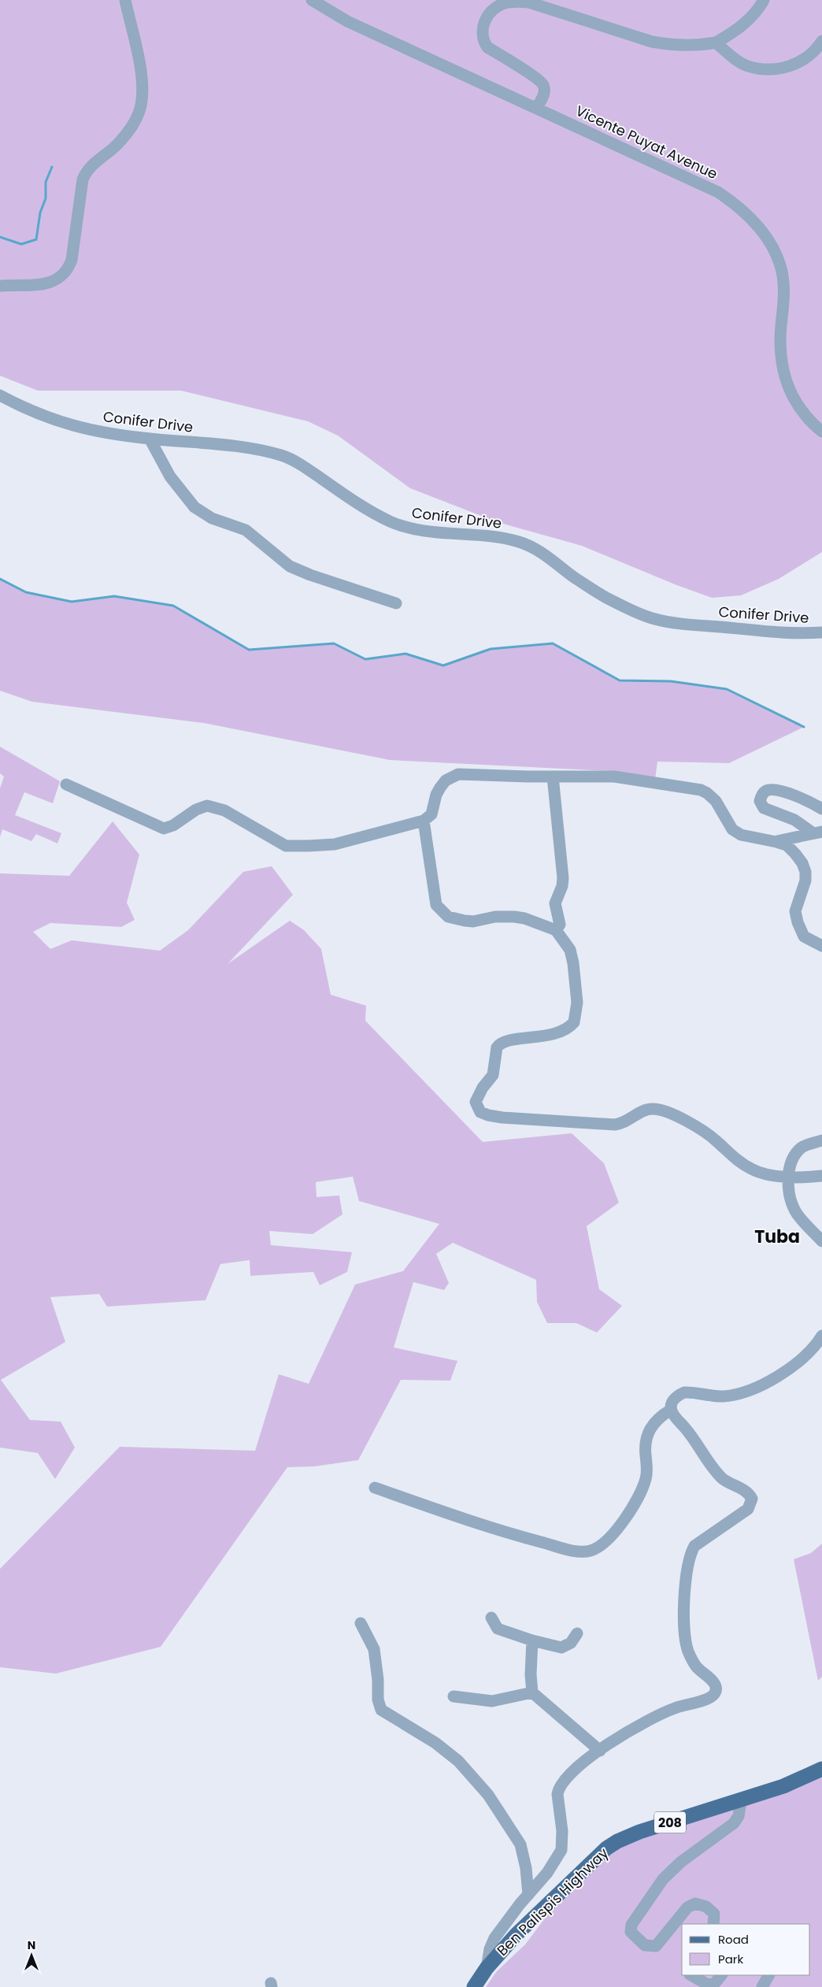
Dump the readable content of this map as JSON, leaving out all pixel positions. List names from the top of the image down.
{
  "streets": {
    "main road": ["208", "Ben Palispis Highway"],
    "street": ["Vicente Puyat Avenue", "Conifer Drive"]
  },
  "districts": ["Tuba"],
  "legend": ["Road", "Park"],
  "north": "top"
}
